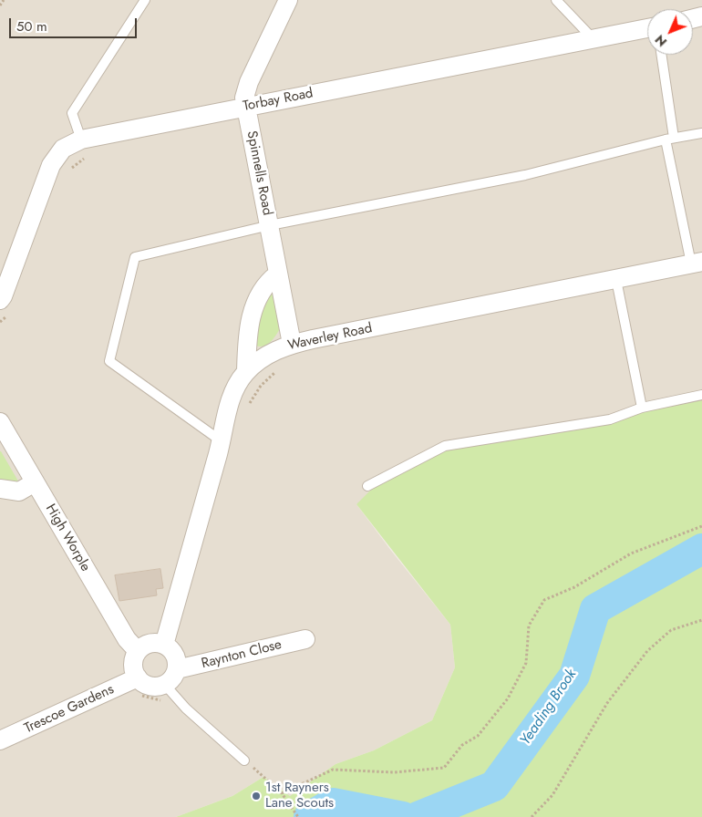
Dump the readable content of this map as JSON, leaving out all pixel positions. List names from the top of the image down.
{
  "streets": {
    "street": [
      "Torbay Road",
      "Spinnells Road",
      "Waverley Road",
      "High Worple",
      "Raynton Close",
      "Trescoe Gardens"
    ]
  },
  "crossings": [
    ["Torbay Road", "Spinnells Road"],
    ["Spinnells Road", "Waverley Road"],
    ["Waverley Road", "High Worple"],
    ["Waverley Road", "Raynton Close"],
    ["Waverley Road", "Trescoe Gardens"],
    ["High Worple", "Raynton Close"],
    ["High Worple", "Trescoe Gardens"],
    ["Raynton Close", "Trescoe Gardens"]
  ],
  "water": ["Yeading Brook"],
  "places": ["1st Rayners Lane Scouts"],
  "scale_bar": "50 m",
  "north": "bottom left"
}
